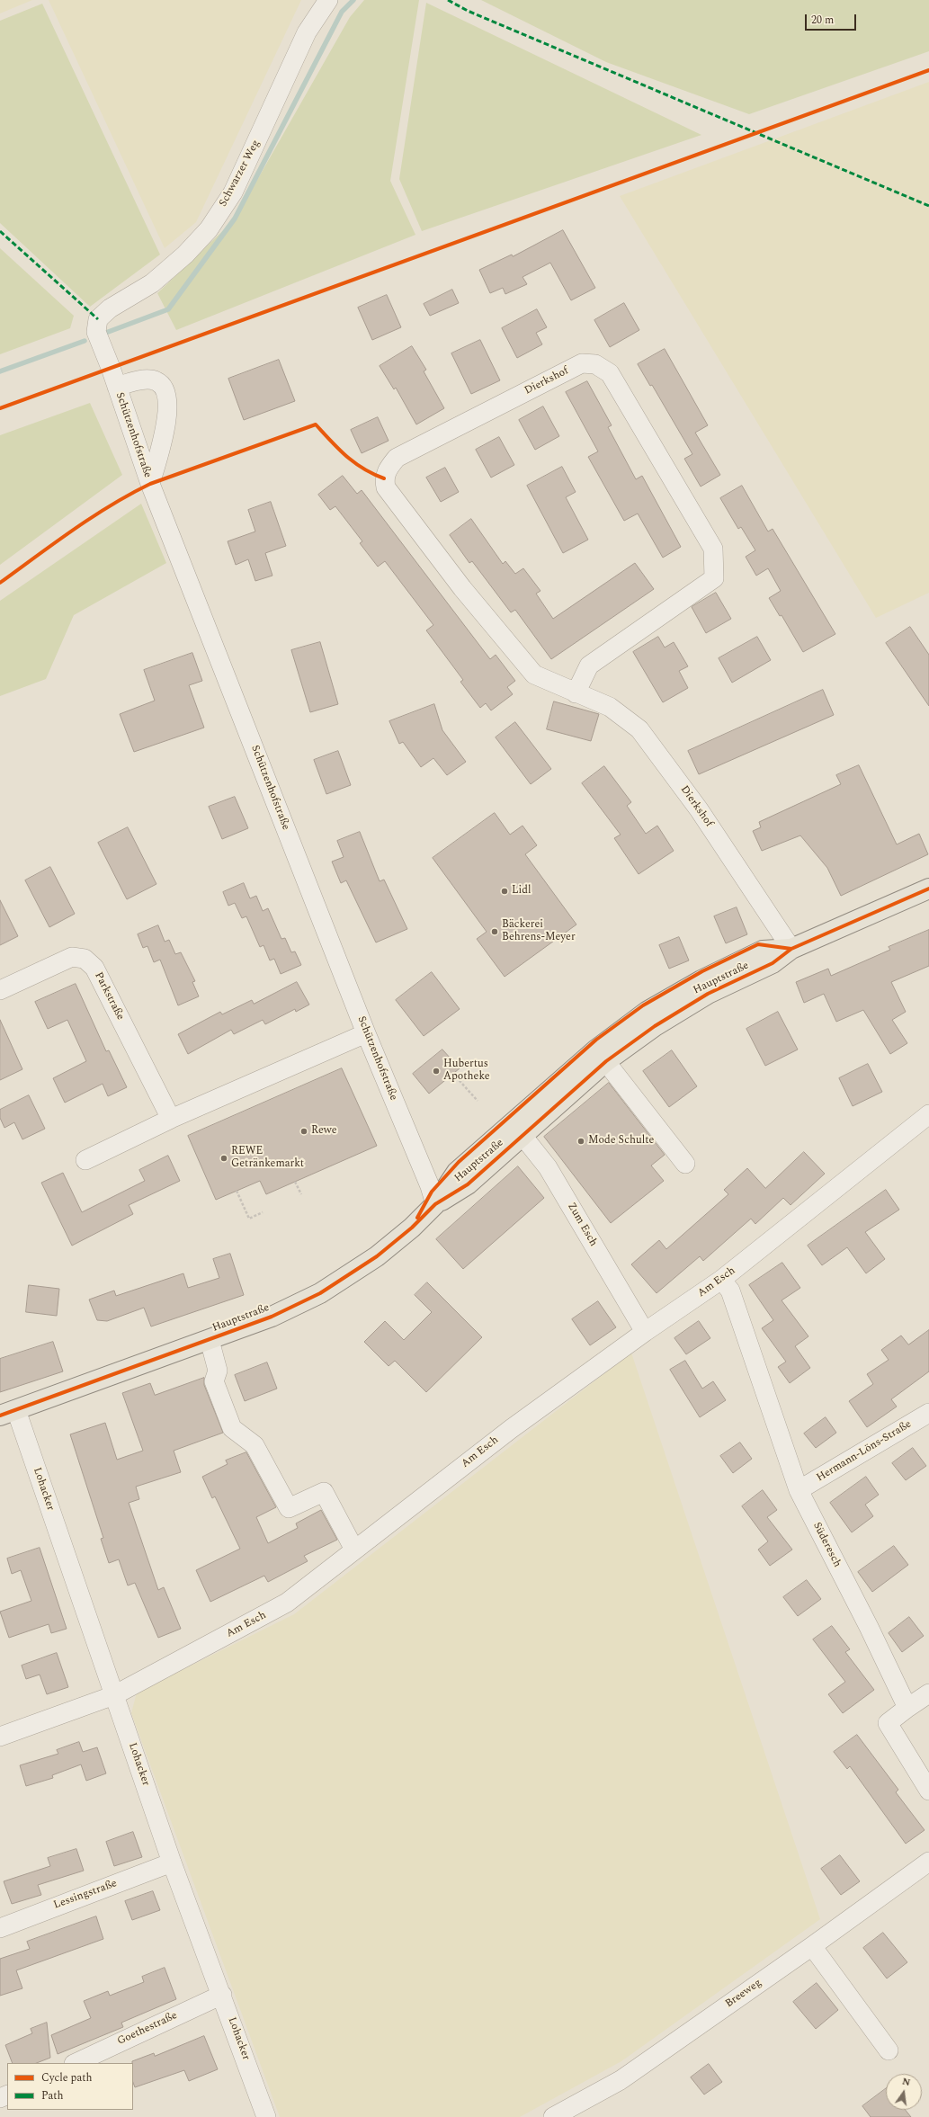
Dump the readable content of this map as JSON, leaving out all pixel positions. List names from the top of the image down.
{
  "streets": {
    "main road": ["Hauptstraße"],
    "street": [
      "Schwarzer Weg",
      "Dierkshof",
      "Schützenhofstraße",
      "Parkstraße",
      "Zum Esch",
      "Am Esch",
      "Hermann-Löns-Straße",
      "Lohacker",
      "Süderesch",
      "Lessingstraße",
      "Breeweg",
      "Goethestraße"
    ]
  },
  "crossings": [
    ["Schwarzer Weg", "Schützenhofstraße"],
    ["Dierkshof", "Hauptstraße"],
    ["Schützenhofstraße", "Hauptstraße"],
    ["Hauptstraße", "Zum Esch"],
    ["Hauptstraße", "Lohacker"],
    ["Zum Esch", "Am Esch"],
    ["Am Esch", "Lohacker"],
    ["Am Esch", "Süderesch"],
    ["Hermann-Löns-Straße", "Süderesch"],
    ["Lohacker", "Lessingstraße"],
    ["Lohacker", "Goethestraße"]
  ],
  "places": [
    "Lidl",
    "Bäckerei Behrens-Meyer",
    "Hubertus Apotheke",
    "Rewe",
    "Mode Schulte",
    "REWE Getränkemarkt"
  ],
  "legend": ["Cycle path", "Path"],
  "scale_bar": "20 m",
  "north": "top"
}
